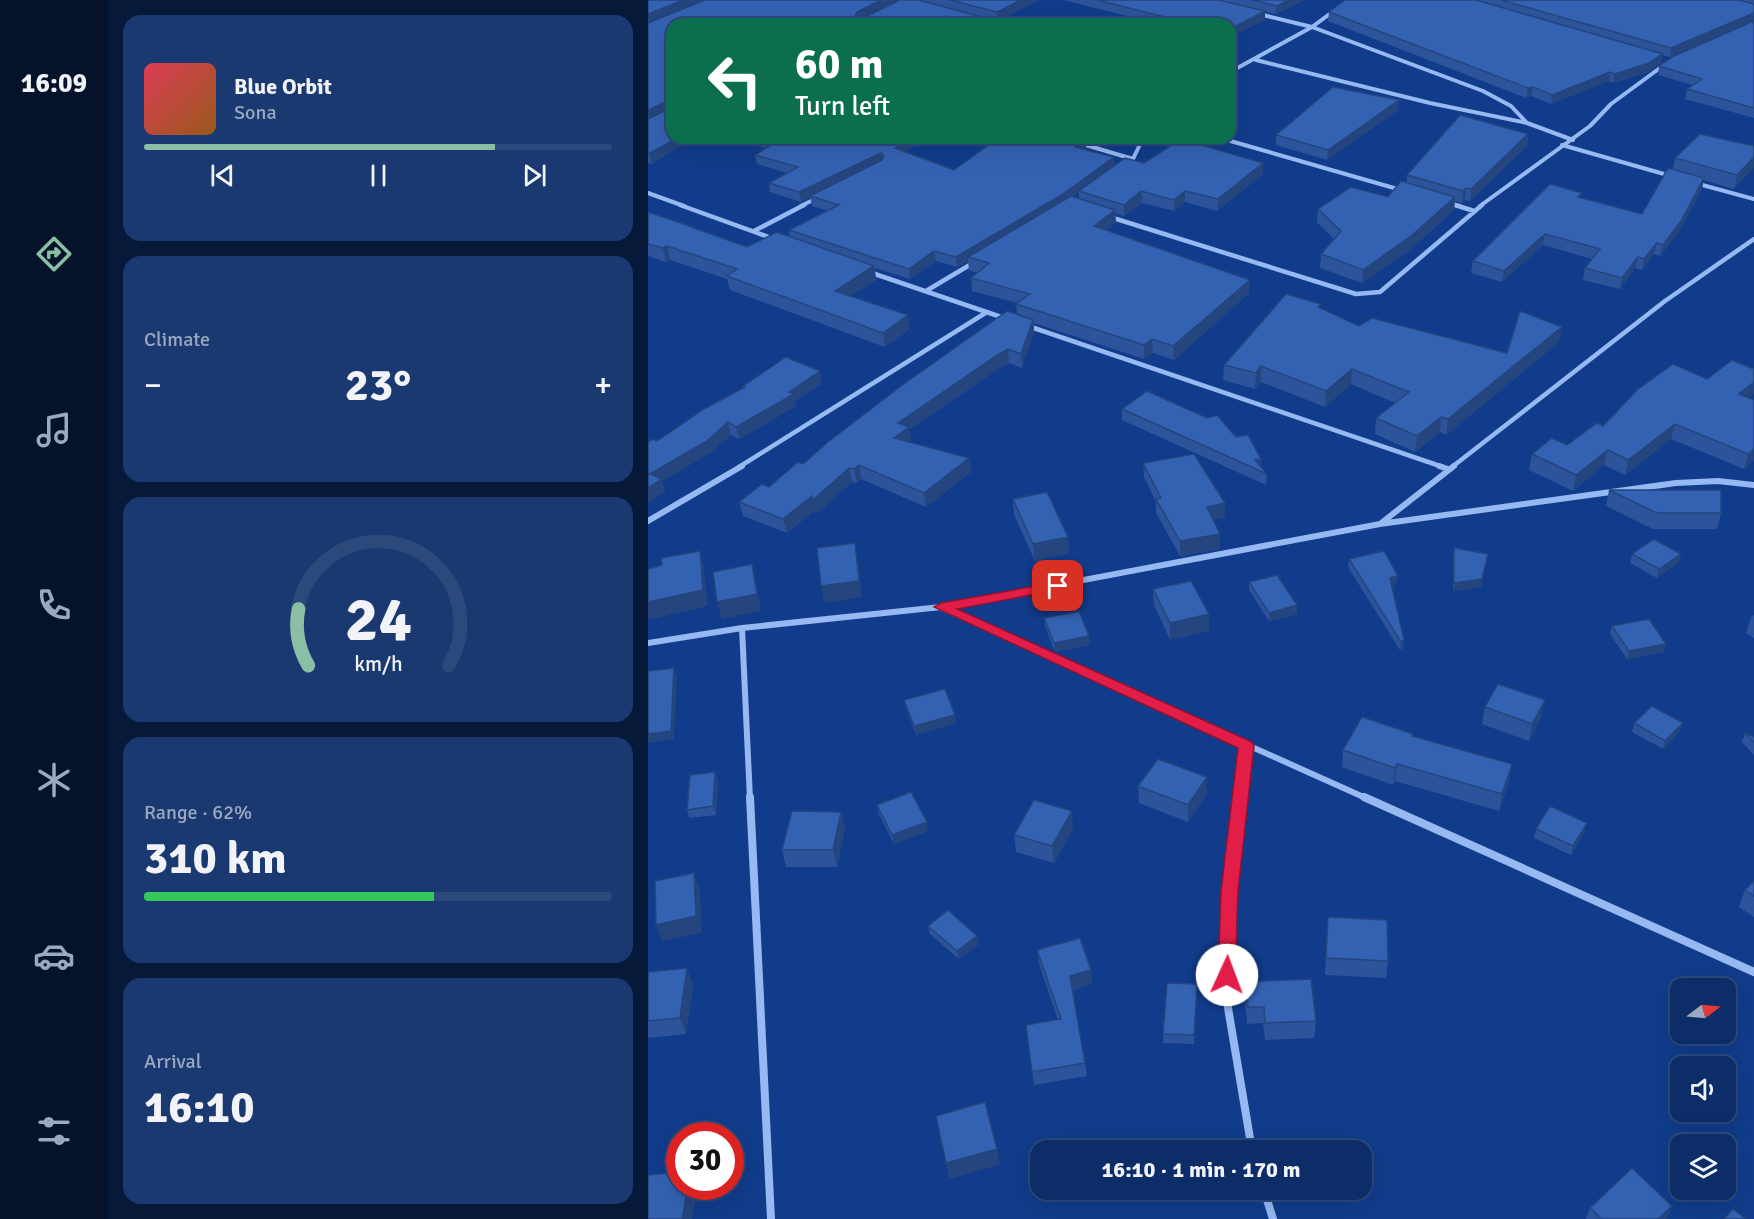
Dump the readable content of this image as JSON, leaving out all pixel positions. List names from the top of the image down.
{
  "north": "right",
  "page": {
    "tabs": "16:09",
    "turn": ["60 m", "Turn left"],
    "song": ["Blue Orbit", "Sona"],
    "tile": [
      "Climate",
      ["Range · 62%", "310 km"],
      ["Arrival", "16:10"]
    ],
    "heat": ["−", "23°", "+"],
    "limit": "30",
    "trip": "16:10 · 1 min · 170 m",
    "gauge": ["24", "km/h"]
  }
}
